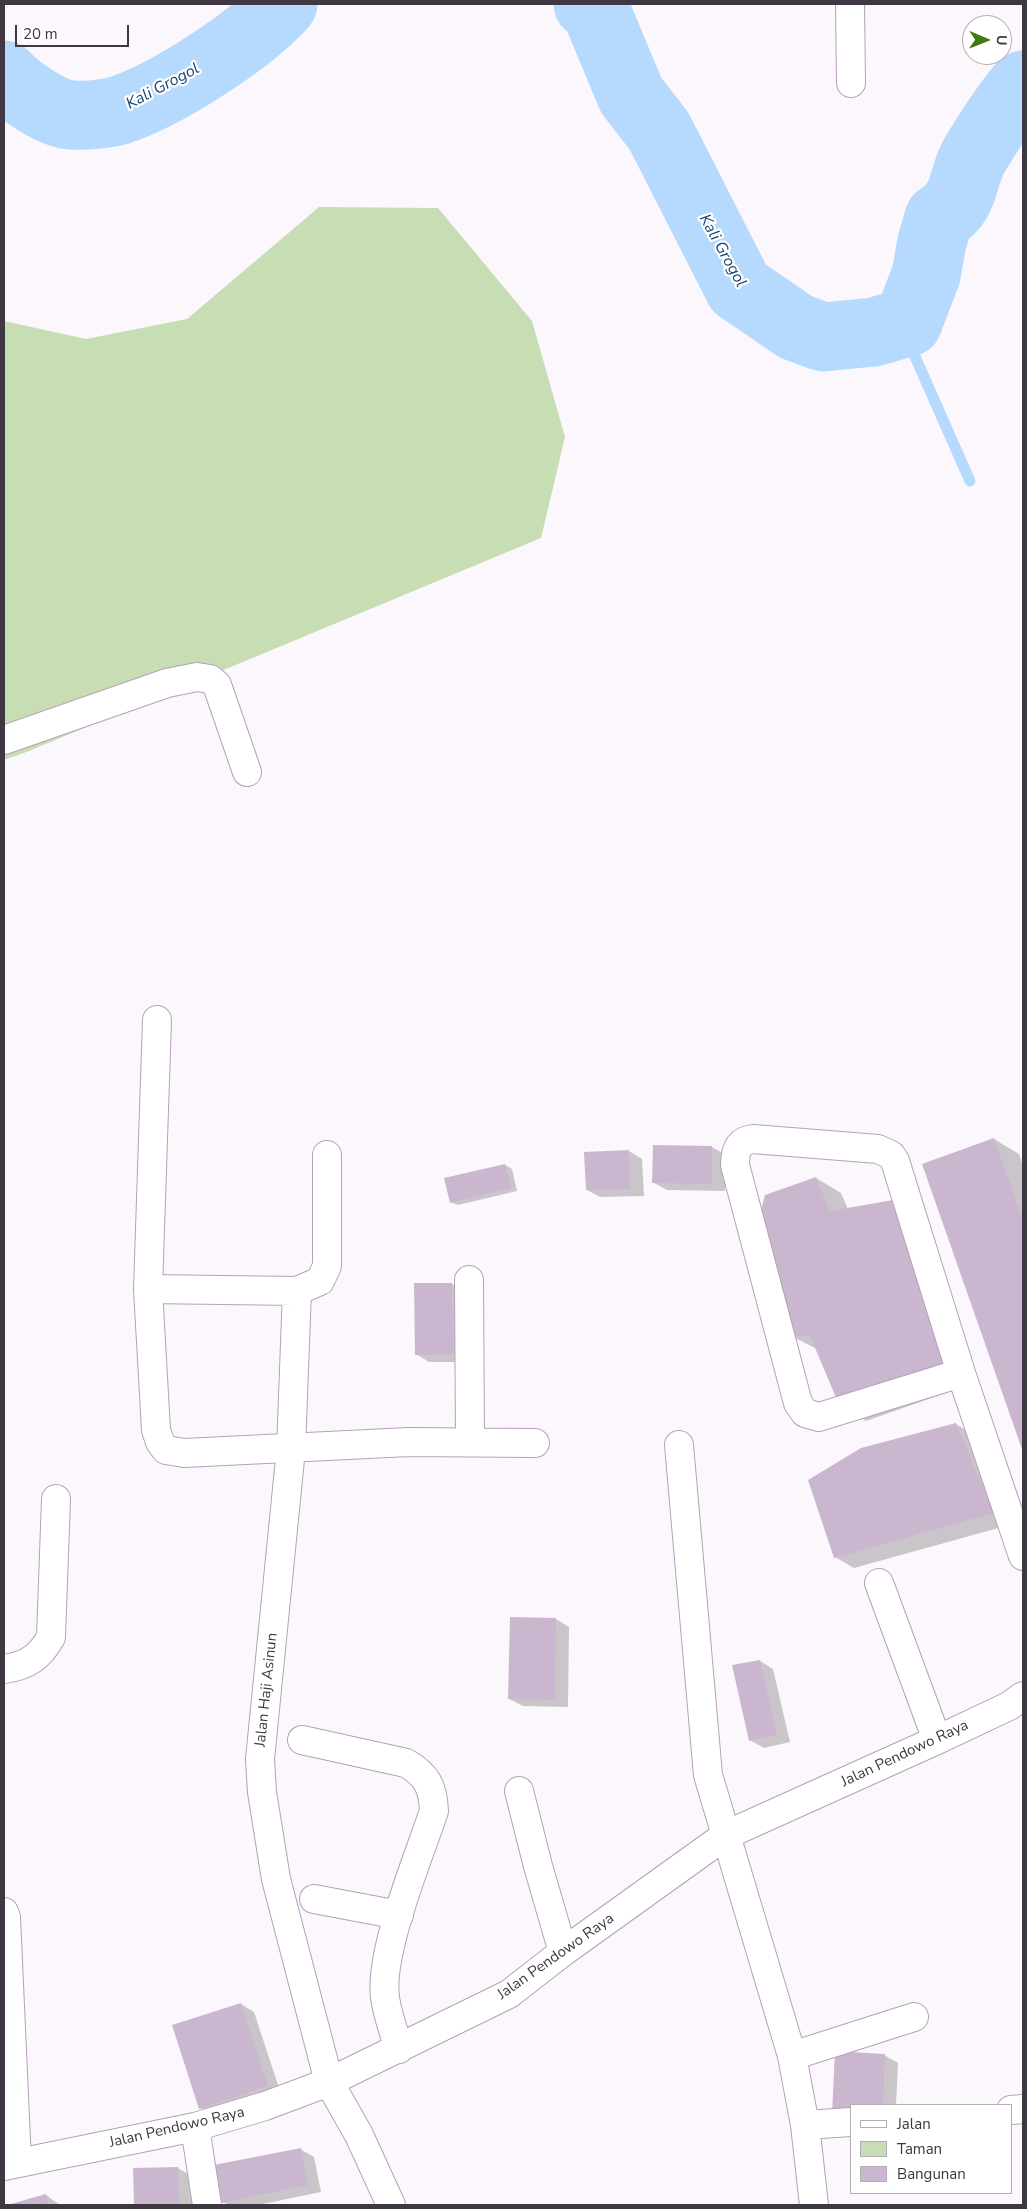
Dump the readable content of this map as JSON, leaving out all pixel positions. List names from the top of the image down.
{
  "streets": {
    "street": ["Jalan Haji Asinun", "Jalan Pendowo Raya"]
  },
  "crossings": [
    ["Jalan Haji Asinun", "Jalan Pendowo Raya"]
  ],
  "water": ["Kali Grogol"],
  "legend": ["Jalan", "Taman", "Bangunan"],
  "scale_bar": "20 m",
  "north": "right"
}
